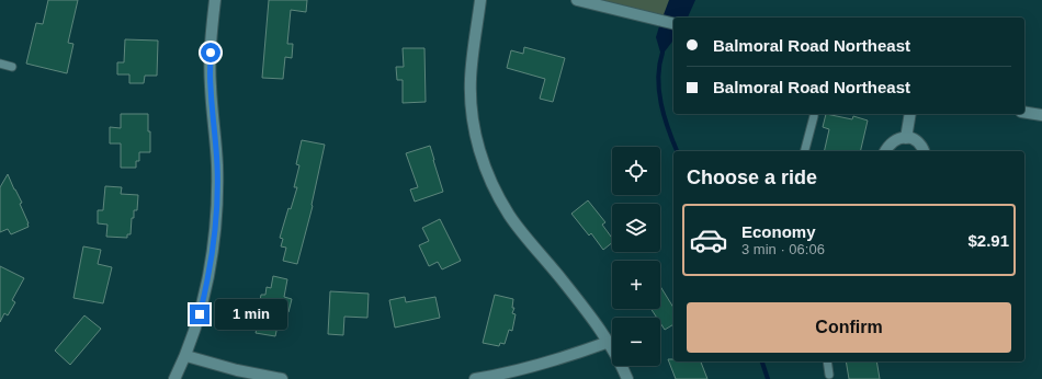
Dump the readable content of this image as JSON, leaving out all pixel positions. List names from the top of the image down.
{
  "page": {
    "banner": ["Balmoral Road Northeast", "Balmoral Road Northeast"],
    "map_buttons": ["+", "−"],
    "heading": "Choose a ride",
    "list": [
      {
        "name": "Economy",
        "note": "3 min · 06:06",
        "value": "$2.91"
      }
    ],
    "buttons": "Confirm",
    "bubble": "1 min"
  }
}
